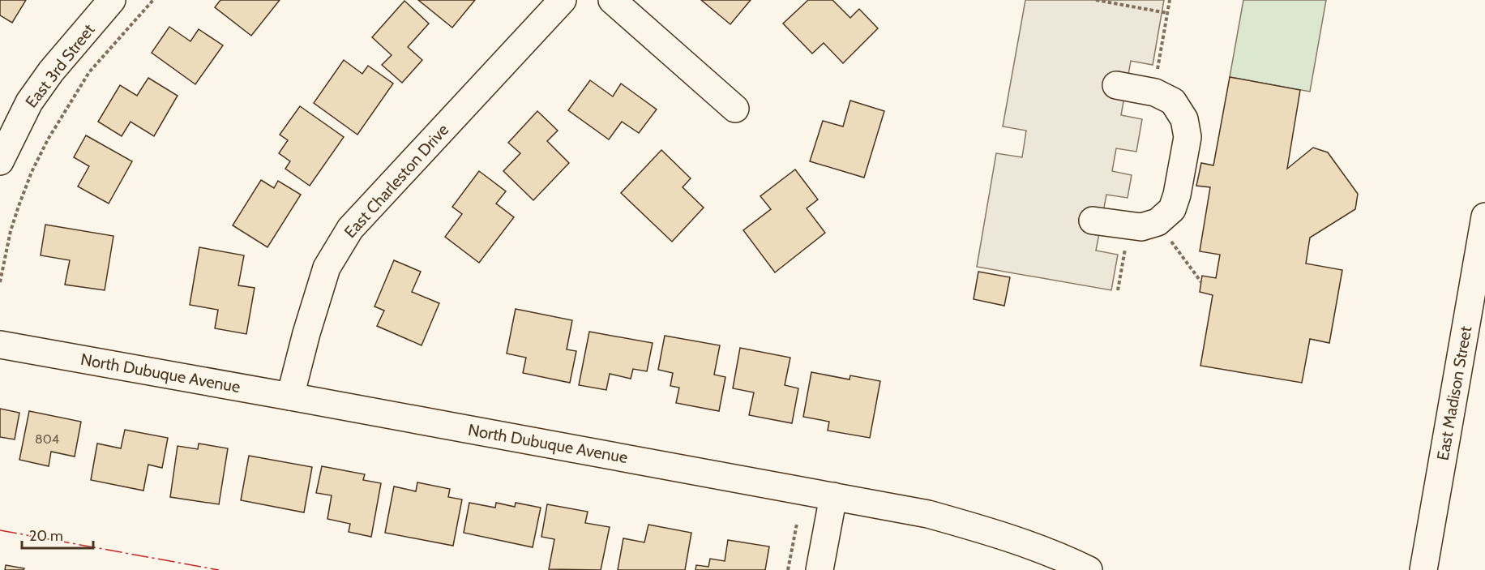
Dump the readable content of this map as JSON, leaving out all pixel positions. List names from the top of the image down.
{
  "streets": {
    "street": [
      "East 3rd Street",
      "East Charleston Drive",
      "North Dubuque Avenue",
      "East Madison Street"
    ]
  },
  "crossings": [
    ["East Charleston Drive", "North Dubuque Avenue"]
  ],
  "house_numbers": ["804"],
  "scale_bar": "20 m"
}
